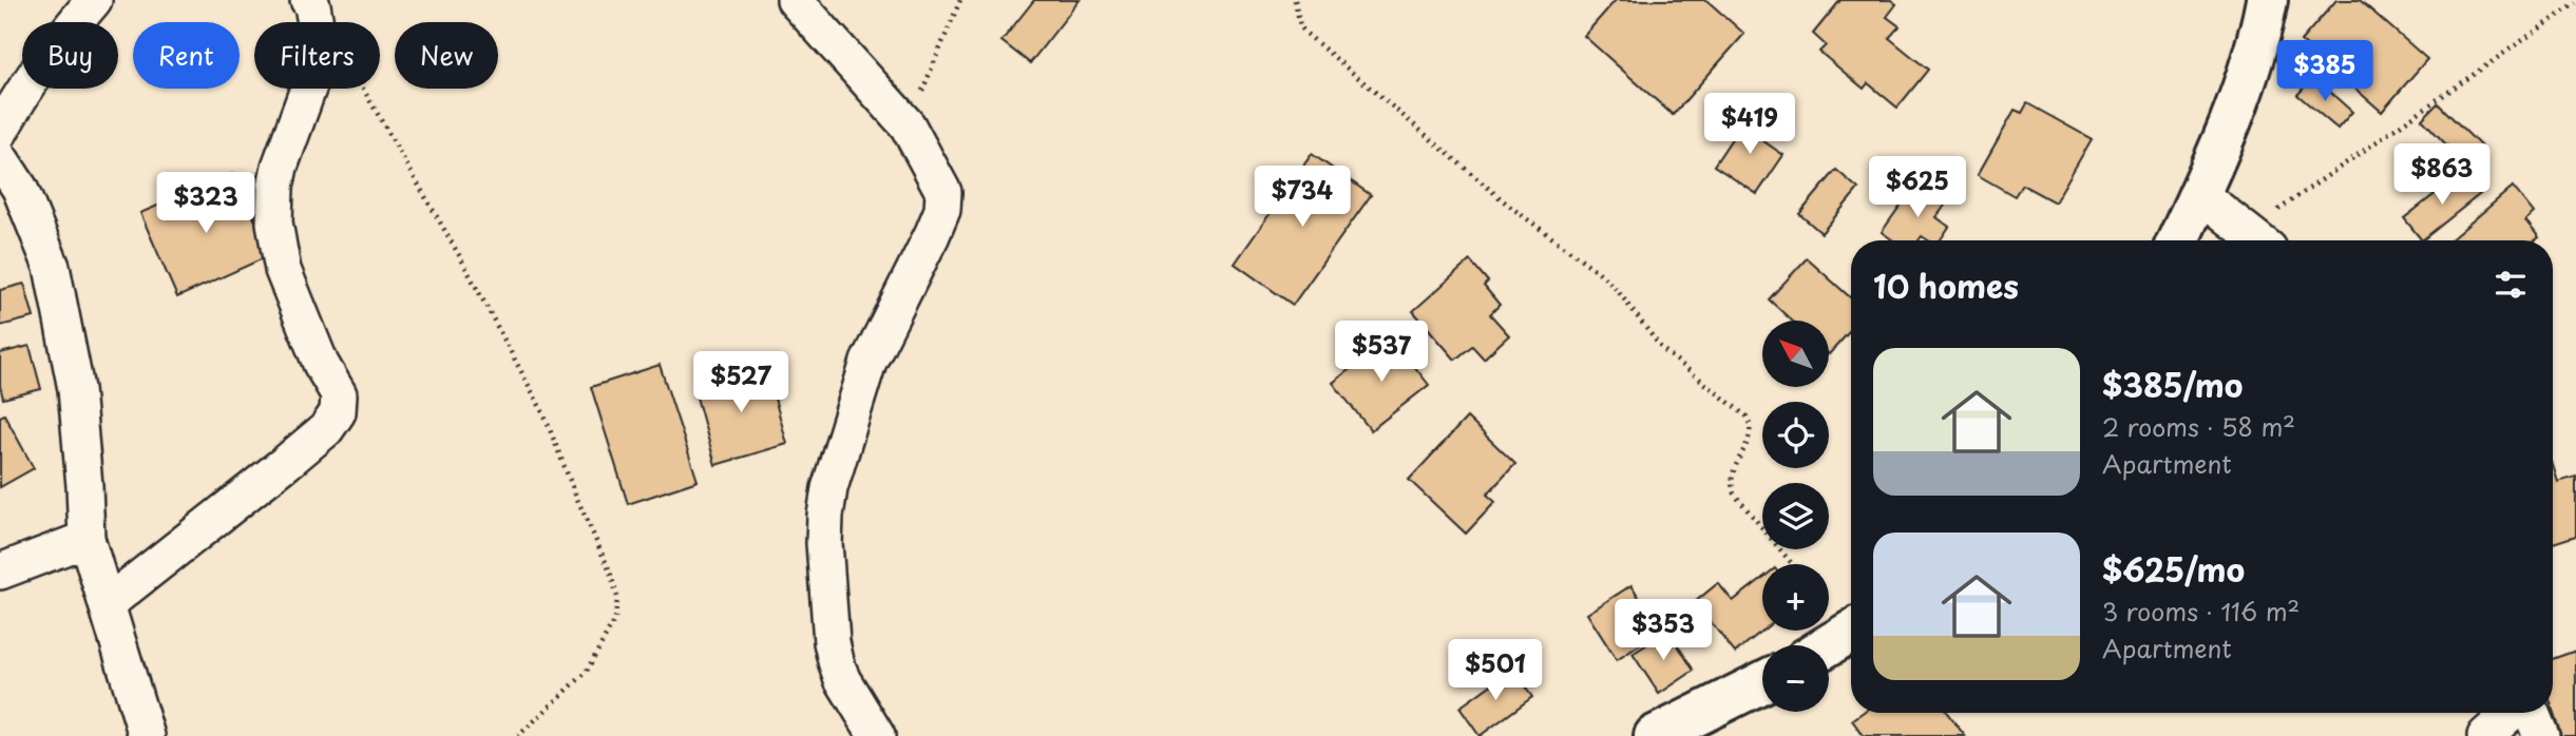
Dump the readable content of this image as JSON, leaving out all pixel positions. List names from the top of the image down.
{
  "north": "top left",
  "page": {
    "chip": [
      "Buy",
      "Rent",
      "Filters",
      "New"
    ],
    "price": [
      "$385",
      "$419",
      "$863",
      "$625",
      "$734",
      "$323",
      "$537",
      "$527",
      "$353",
      "$501"
    ],
    "heading": "10 homes",
    "map_buttons": ["+", "−"],
    "list": [
      {
        "name": "$385/mo",
        "note": "2 rooms · 58 m² · Apartment"
      },
      {
        "name": "$625/mo",
        "note": "3 rooms · 116 m² · Apartment"
      }
    ]
  }
}
